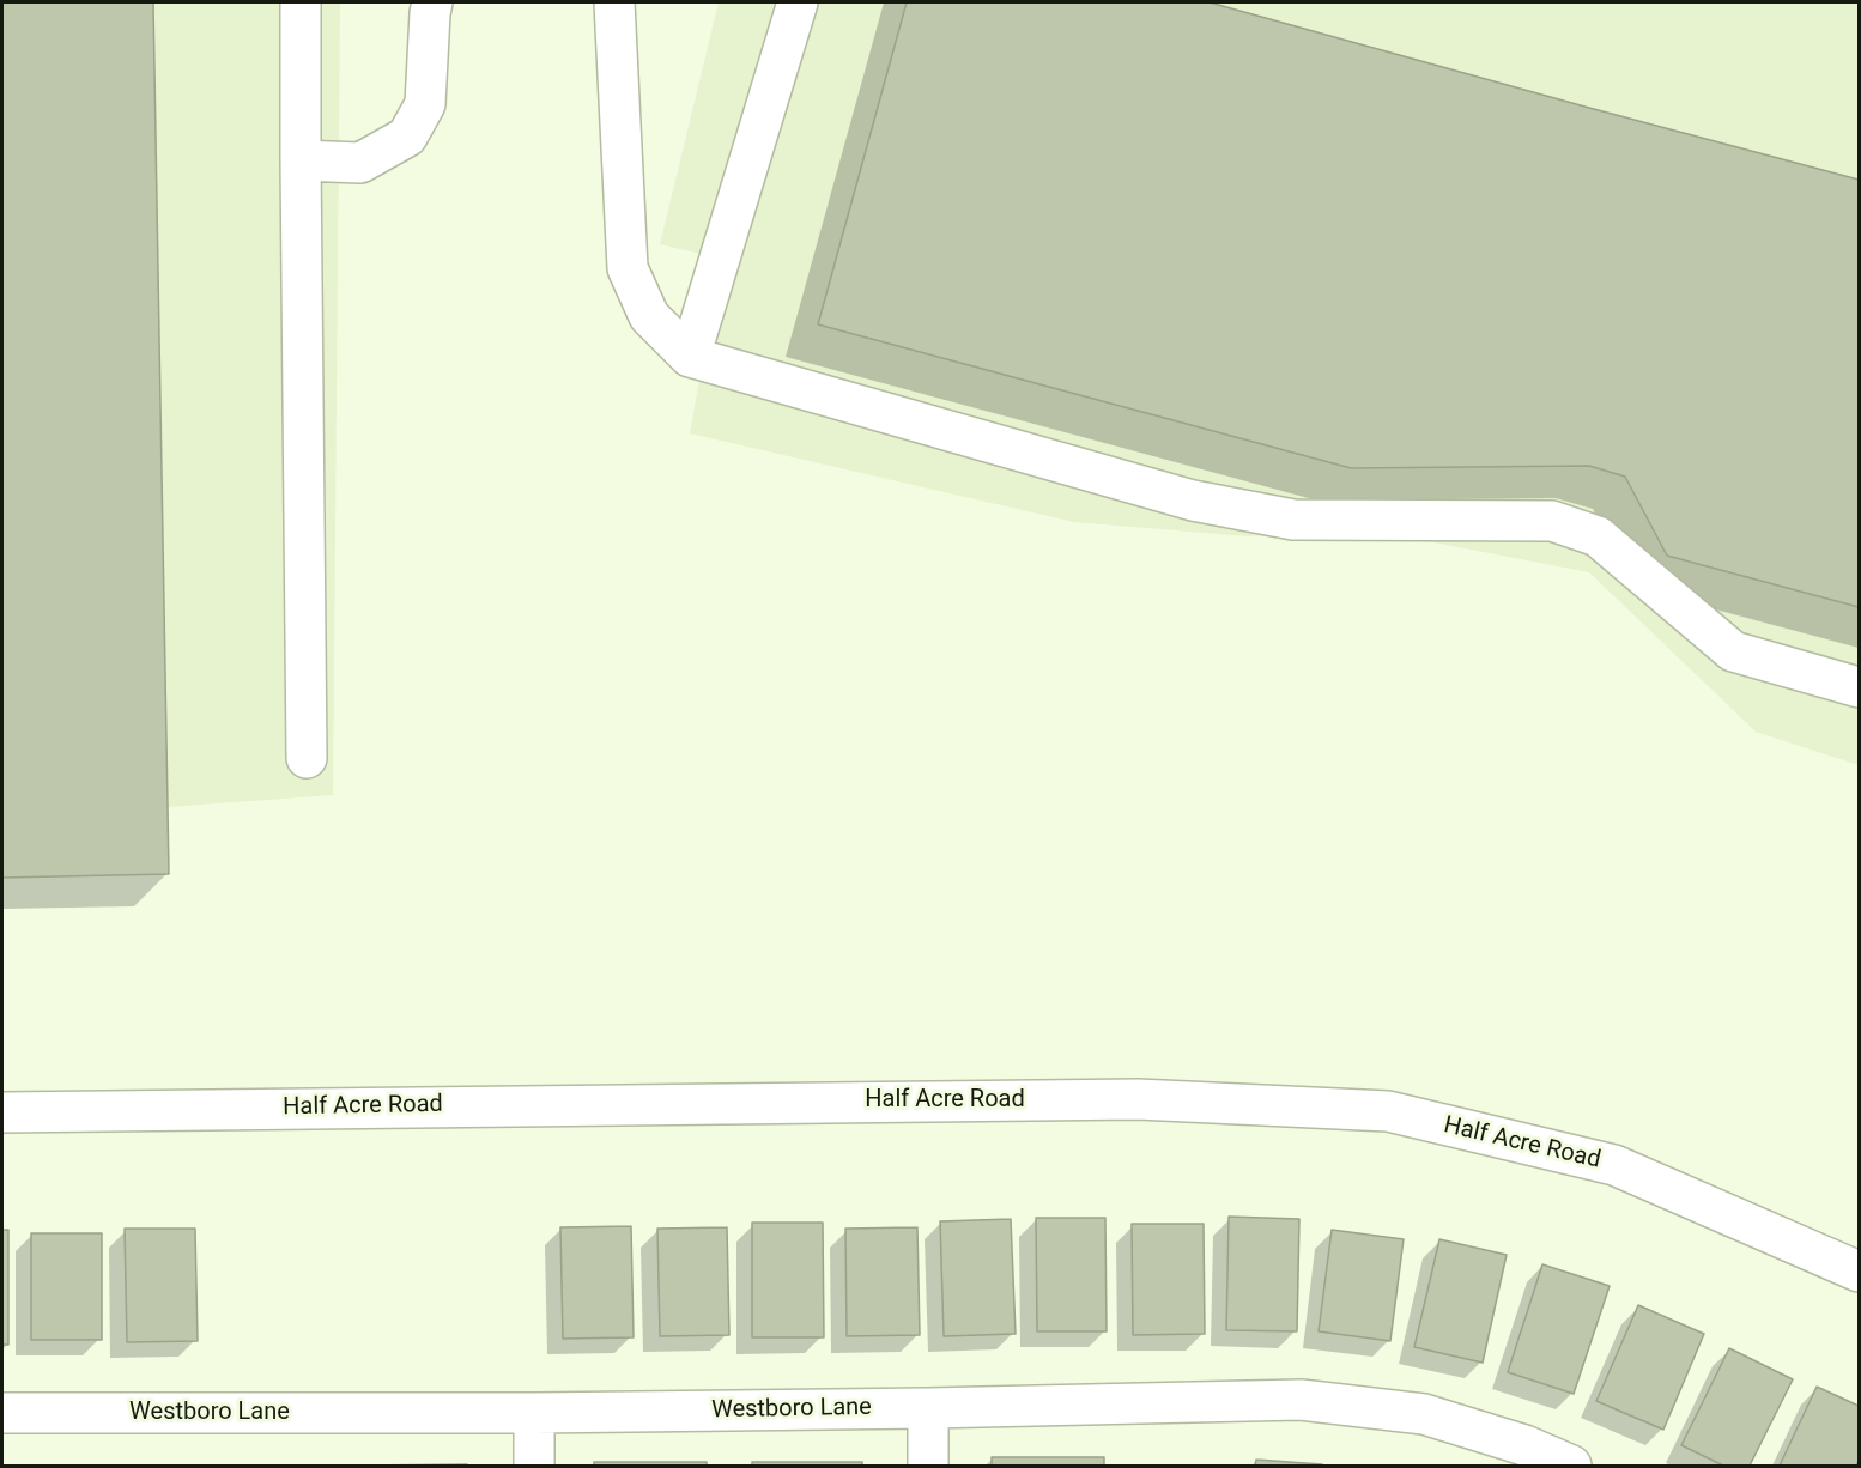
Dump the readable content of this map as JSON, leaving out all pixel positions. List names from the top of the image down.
{
  "streets": {
    "street": ["Half Acre Road", "Westboro Lane"]
  }
}
